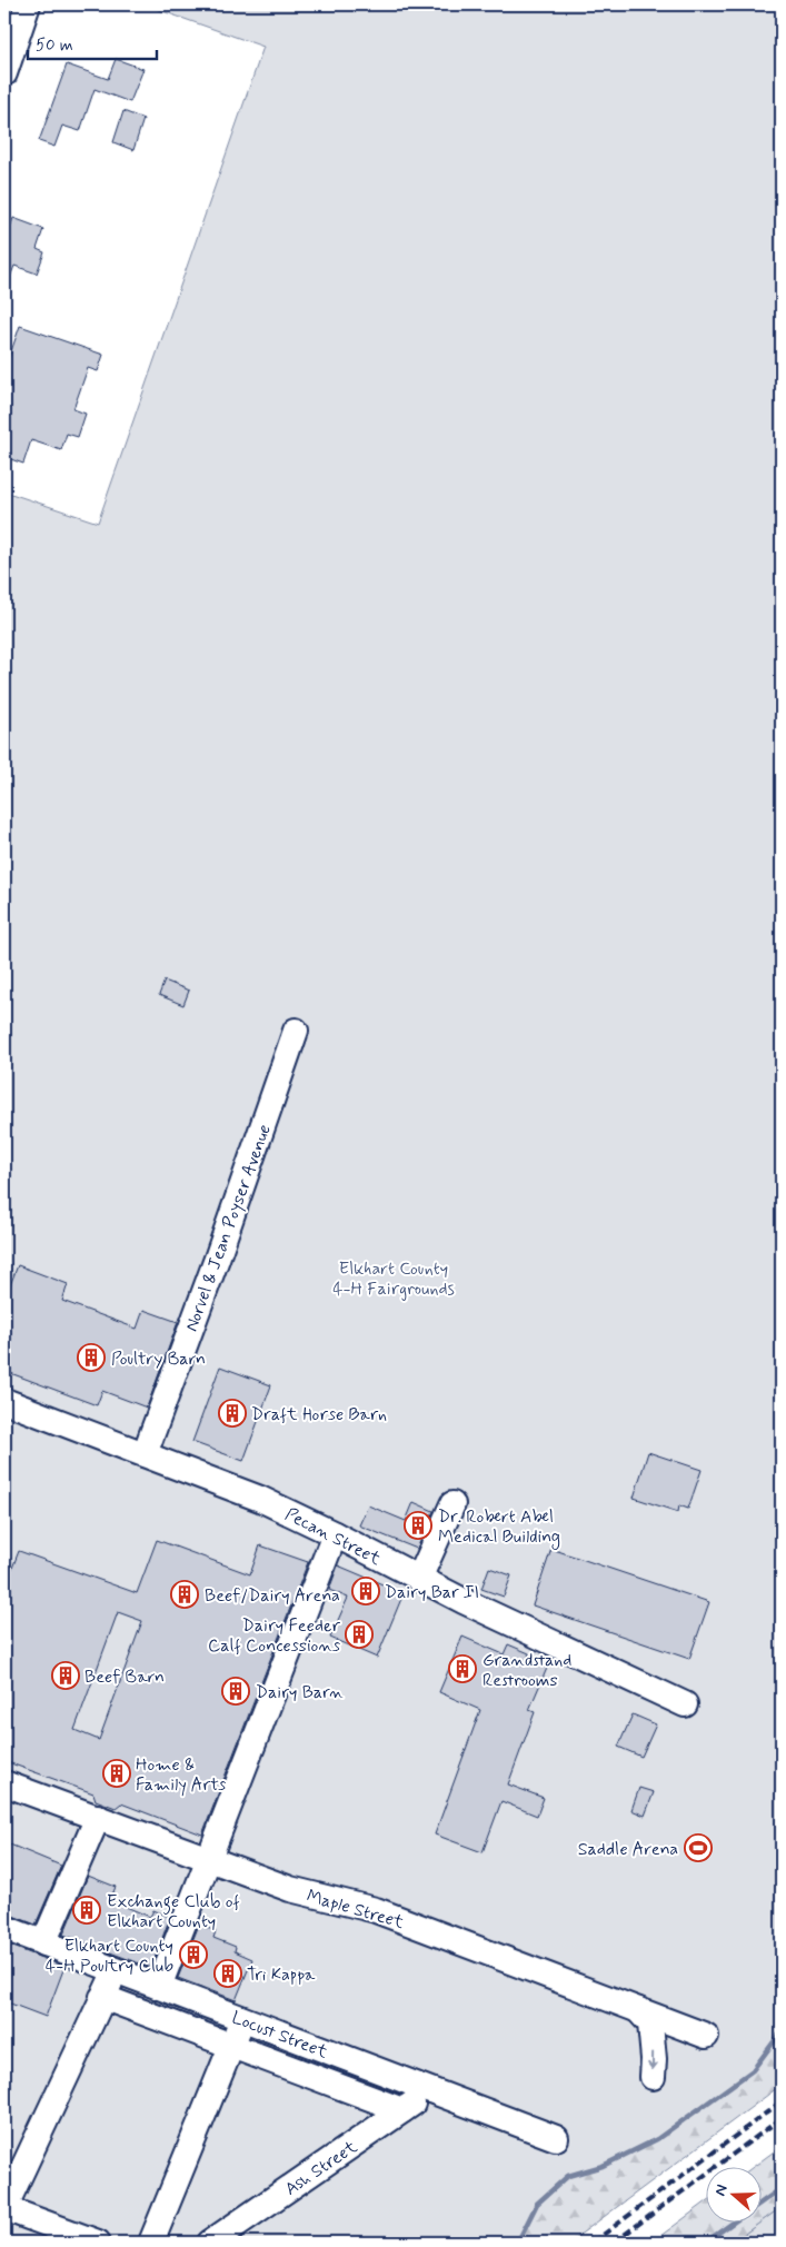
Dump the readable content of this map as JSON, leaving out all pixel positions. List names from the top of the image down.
{
  "streets": {
    "street": [
      "Norvel & Jean Poyser Avenue",
      "Pecan Street",
      "Maple Street",
      "Locust Street",
      "Ash Street"
    ]
  },
  "crossings": [
    ["Norvel & Jean Poyser Avenue", "Pecan Street"],
    ["Locust Street", "Ash Street"]
  ],
  "parks": ["Elkhart County 4-H Fairgrounds"],
  "places": {
    "building": [
      "Poultry Barn",
      "Draft Horse Barn",
      "Dr. Robert Abel Medical Building",
      "Dairy Bar II",
      "Beef/Dairy Arena",
      "Dairy Feeder Calf Concessions",
      "Grandstand Restrooms",
      "Beef Barn",
      "Dairy Barn",
      "Home & Family Arts",
      "Exchange Club of Elkhart County",
      "Elkhart County 4-H Poultry Club",
      "Tri Kappa"
    ],
    "sports": ["Saddle Arena"]
  },
  "scale_bar": "50 m",
  "north": "left"
}
